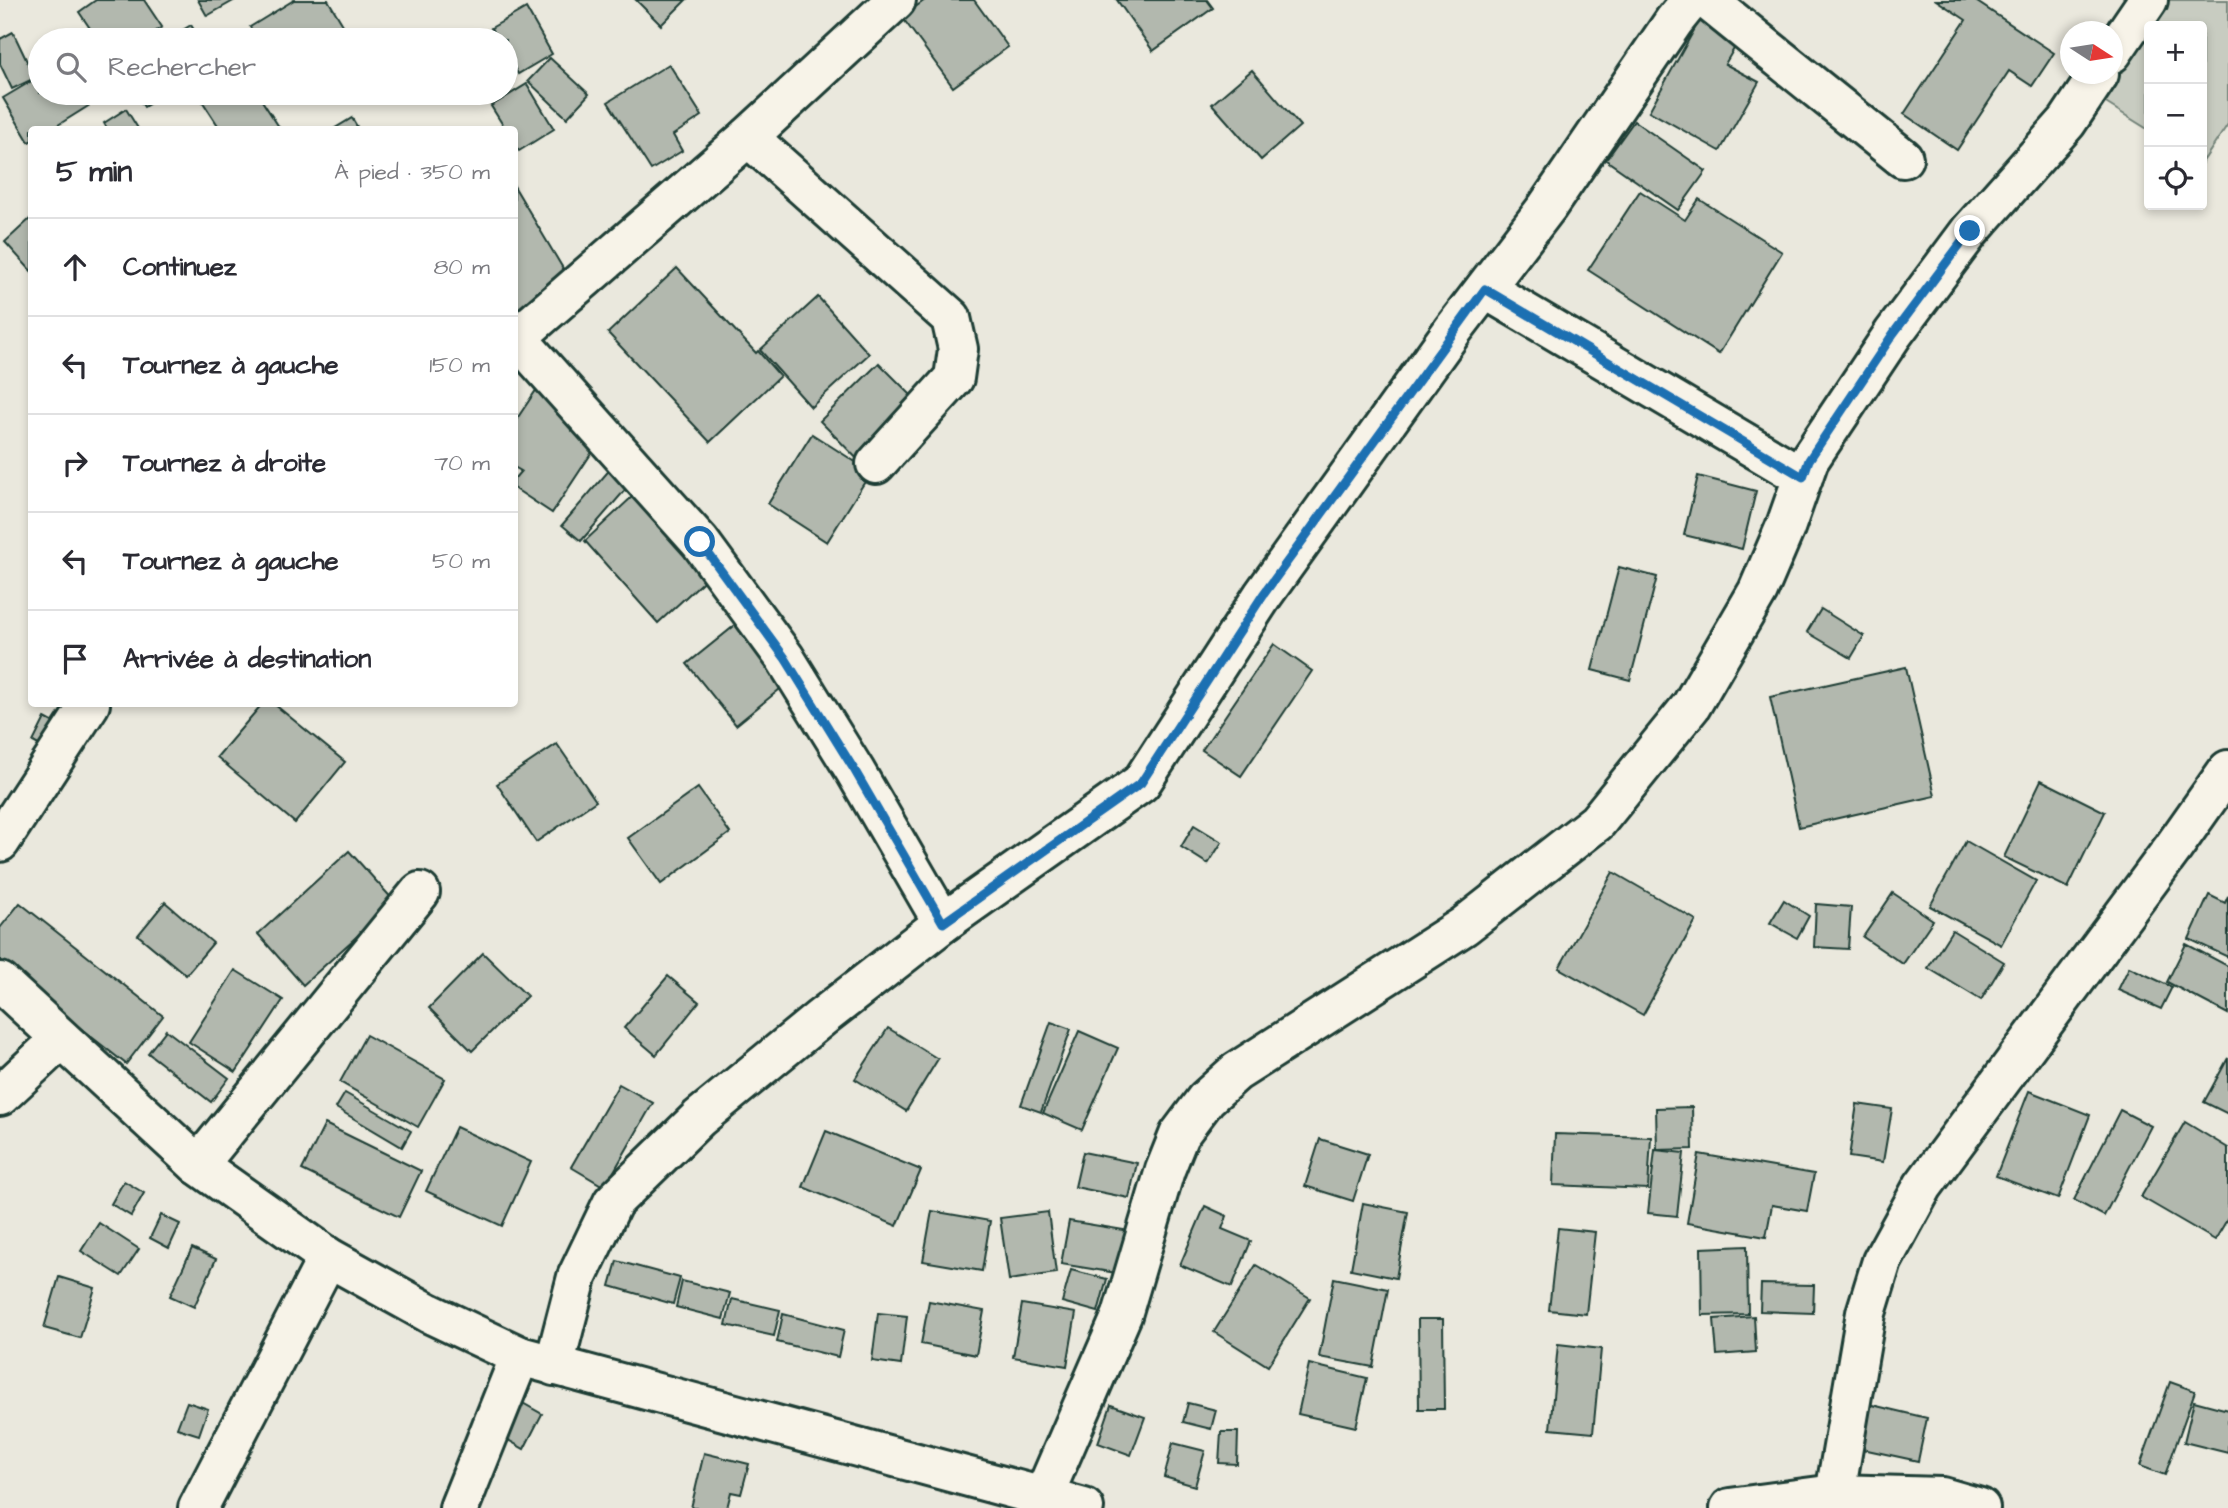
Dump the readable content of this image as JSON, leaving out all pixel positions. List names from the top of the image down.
{
  "north": "right",
  "page": {
    "map_buttons": ["+", "−"],
    "search": "Rechercher",
    "heading": ["5 min", "À pied · 350 m"],
    "list": [
      ["Continuez", "80 m"],
      ["Tournez à gauche", "150 m"],
      ["Tournez à droite", "70 m"],
      ["Tournez à gauche", "50 m"],
      "Arrivée à destination"
    ]
  }
}
